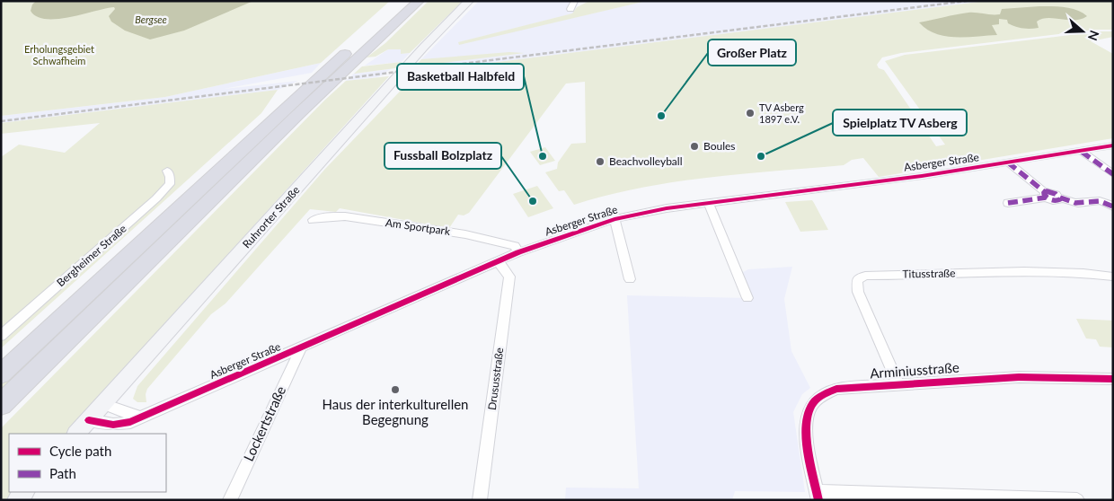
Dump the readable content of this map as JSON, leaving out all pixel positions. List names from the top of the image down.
{
  "streets": {
    "main road": ["Ruhrorter Straße"],
    "street": [
      "Asberger Straße",
      "Am Sportpark",
      "Bergheimer Straße",
      "Titusstraße",
      "Arminiusstraße",
      "Drususstraße",
      "Lockertstraße"
    ]
  },
  "crossings": [
    ["Asberger Straße", "Ruhrorter Straße"],
    ["Asberger Straße", "Am Sportpark"],
    ["Asberger Straße", "Drususstraße"],
    ["Asberger Straße", "Lockertstraße"],
    ["Titusstraße", "Arminiusstraße"]
  ],
  "water": ["Bergsee"],
  "parks": ["Erholungsgebiet Schwafheim"],
  "places": [
    "TV Asberg 1897 e.V.",
    "Großer Platz",
    "Boules",
    "Basketball Halbfeld",
    "Spielplatz TV Asberg",
    "Beachvolleyball",
    "Fussball Bolzplatz",
    "Haus der interkulturellen Begegnung"
  ],
  "legend": ["Cycle path", "Path"],
  "north": "right"
}
